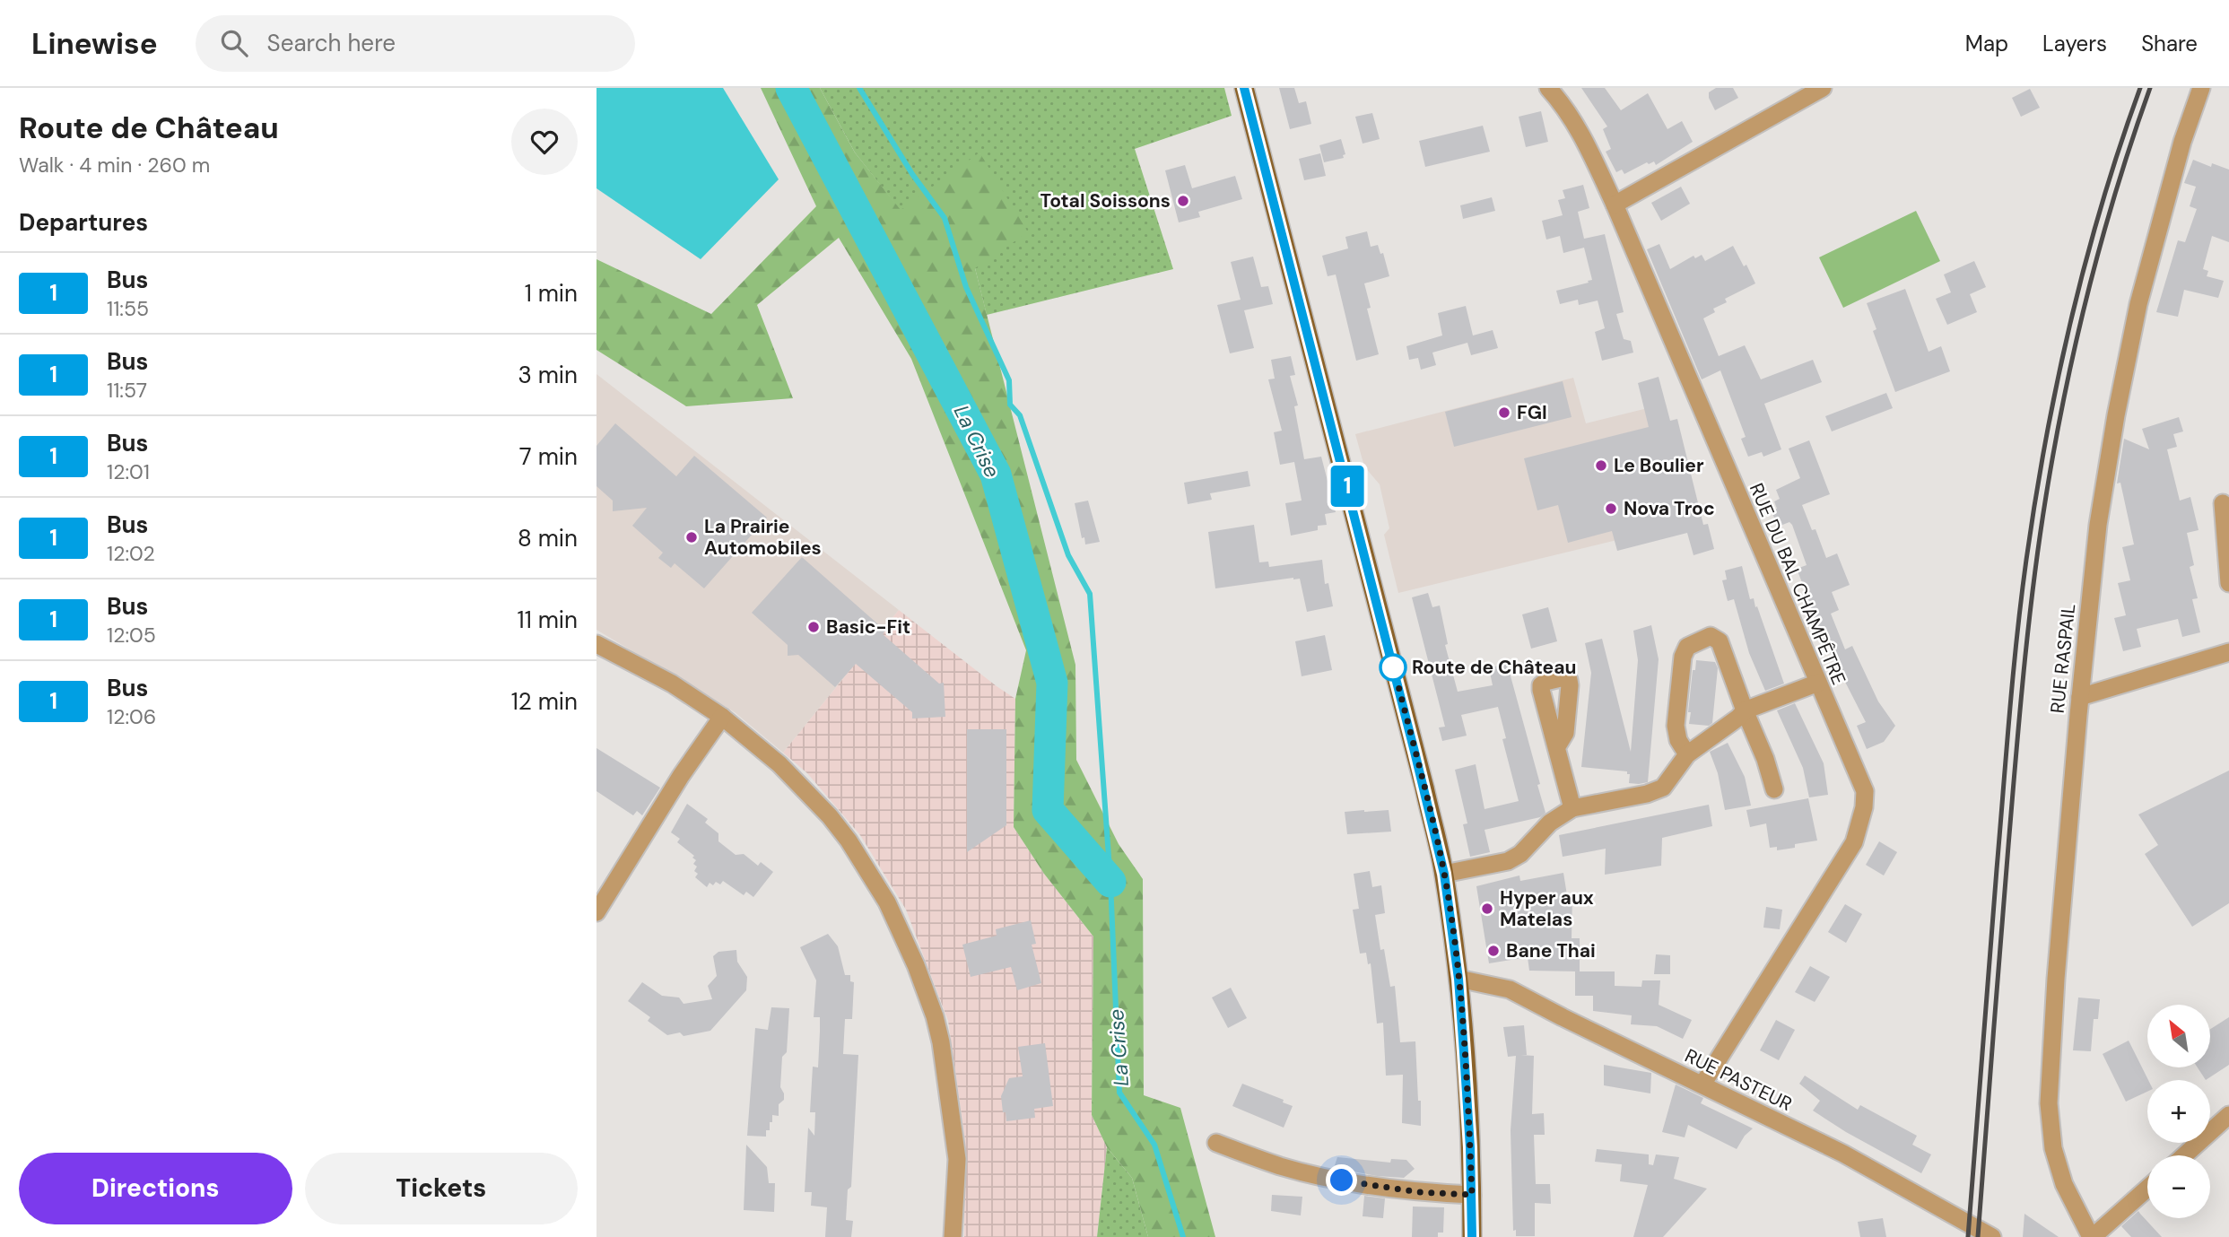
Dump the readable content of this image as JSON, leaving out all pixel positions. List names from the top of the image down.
{
  "streets": {
    "street": ["RUE DU BAL CHAMPÊTRE", "RUE RASPAIL", "RUE PASTEUR"]
  },
  "crossings": [
    ["RUE DU BAL CHAMPÊTRE", "RUE PASTEUR"]
  ],
  "water": ["La Crise"],
  "places": [
    "Total Soissons",
    "FGI",
    "Le Boulier",
    "Nova Troc",
    "La Prairie Automobiles",
    "Basic-Fit",
    "Route de Château",
    "Hyper aux Matelas",
    "Bane Thai"
  ],
  "lines": ["bus line 1"],
  "north": "top left",
  "page": {
    "header": "Linewise",
    "search": "Search here",
    "nav": ["Map", "Layers", "Share"],
    "heading": [
      ["Route de Château", "Walk · 4 min · 260 m"],
      "Departures"
    ],
    "on_map": "1",
    "list": [
      {
        "mark": "1",
        "name": "Bus",
        "note": "11:55",
        "value": "1 min"
      },
      {
        "mark": "1",
        "name": "Bus",
        "note": "11:57",
        "value": "3 min"
      },
      {
        "mark": "1",
        "name": "Bus",
        "note": "12:01",
        "value": "7 min"
      },
      {
        "mark": "1",
        "name": "Bus",
        "note": "12:02",
        "value": "8 min"
      },
      {
        "mark": "1",
        "name": "Bus",
        "note": "12:05",
        "value": "11 min"
      },
      {
        "mark": "1",
        "name": "Bus",
        "note": "12:06",
        "value": "12 min"
      }
    ],
    "map_buttons": ["+", "−"],
    "buttons": ["Directions", "Tickets"]
  }
}
